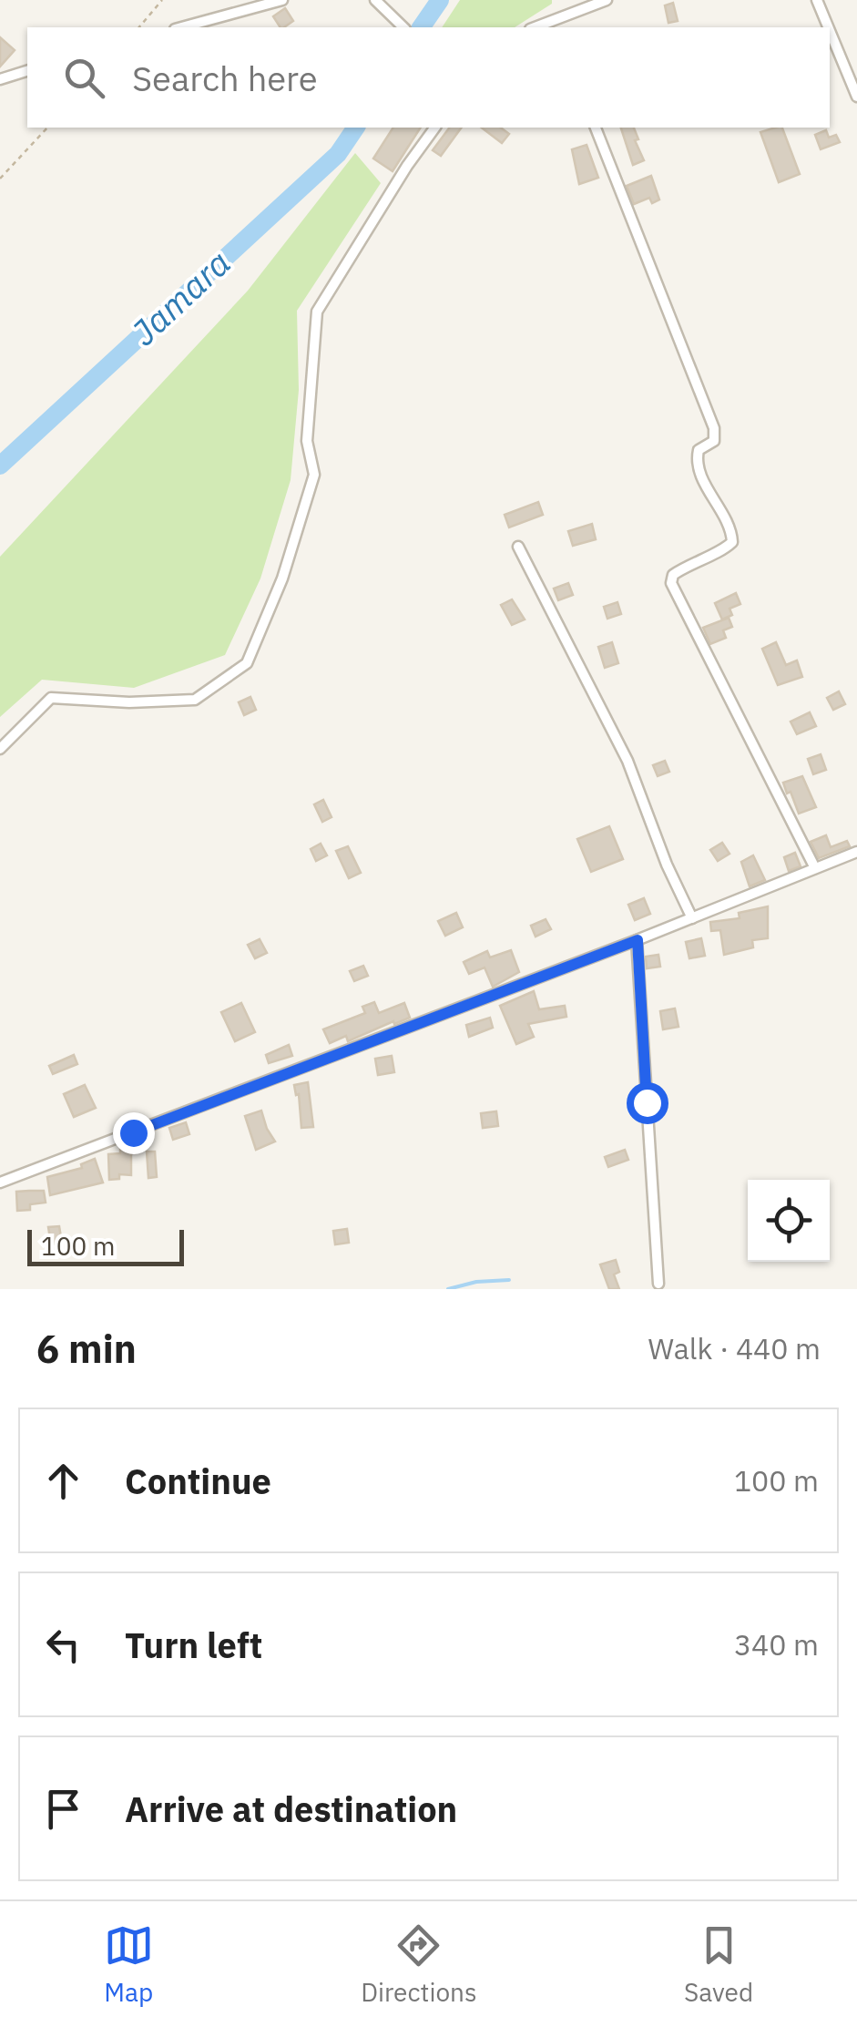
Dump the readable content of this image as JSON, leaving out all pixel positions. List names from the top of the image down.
{
  "water": ["Jamara"],
  "scale_bar": "100 m",
  "page": {
    "search": "Search here",
    "scale": "100 m",
    "heading": ["6 min", "Walk · 440 m"],
    "list": [
      ["Continue", "100 m"],
      ["Turn left", "340 m"],
      "Arrive at destination"
    ],
    "nav": ["Map", "Directions", "Saved"]
  }
}
